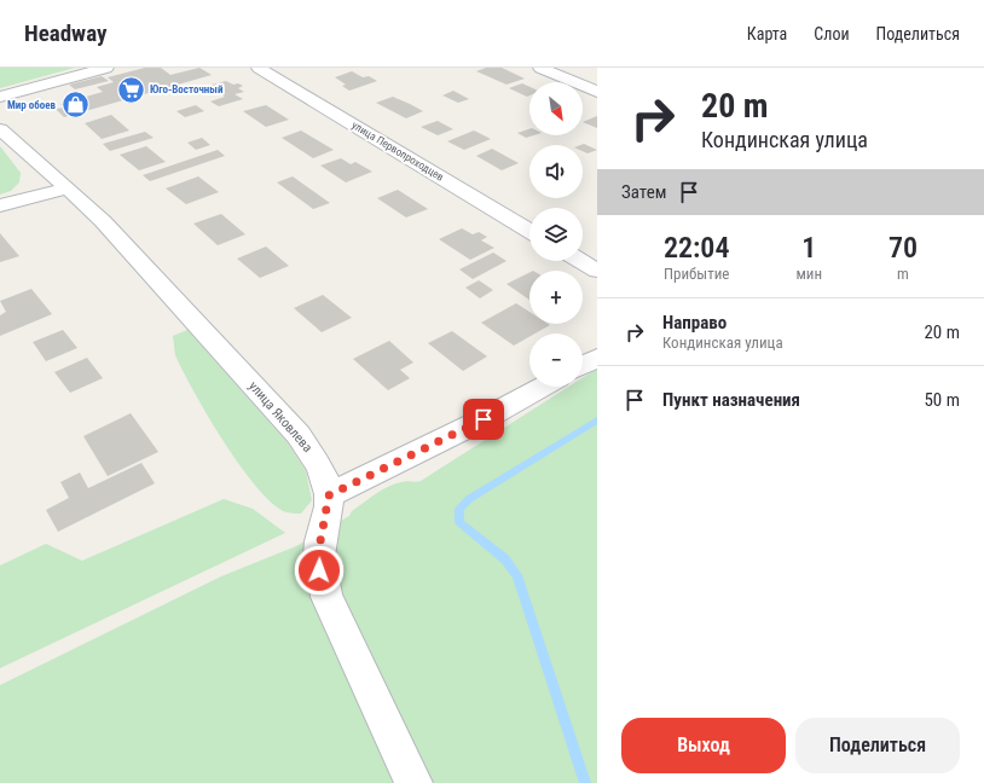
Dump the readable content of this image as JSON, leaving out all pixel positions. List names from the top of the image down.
{
  "streets": {
    "street": ["улица Первопроходцев", "улица Яковлева"]
  },
  "places": {
    "supermarket": ["Юго-Восточный"],
    "shop": ["Мир обоев"]
  },
  "north": "bottom right",
  "page": {
    "header": "Headway",
    "nav": ["Карта", "Слои", "Поделиться"],
    "turn": ["20 m", "Кондинская улица"],
    "map_buttons": ["+", "−"],
    "then": "Затем",
    "eta": [
      "22:04",
      "Прибытие",
      "1",
      "мин",
      "70",
      "m"
    ],
    "list": [
      {
        "name": "Направо",
        "note": "Кондинская улица",
        "value": "20 m"
      },
      {
        "name": "Пункт назначения",
        "value": "50 m"
      }
    ],
    "buttons": ["Выход", "Поделиться"]
  }
}
